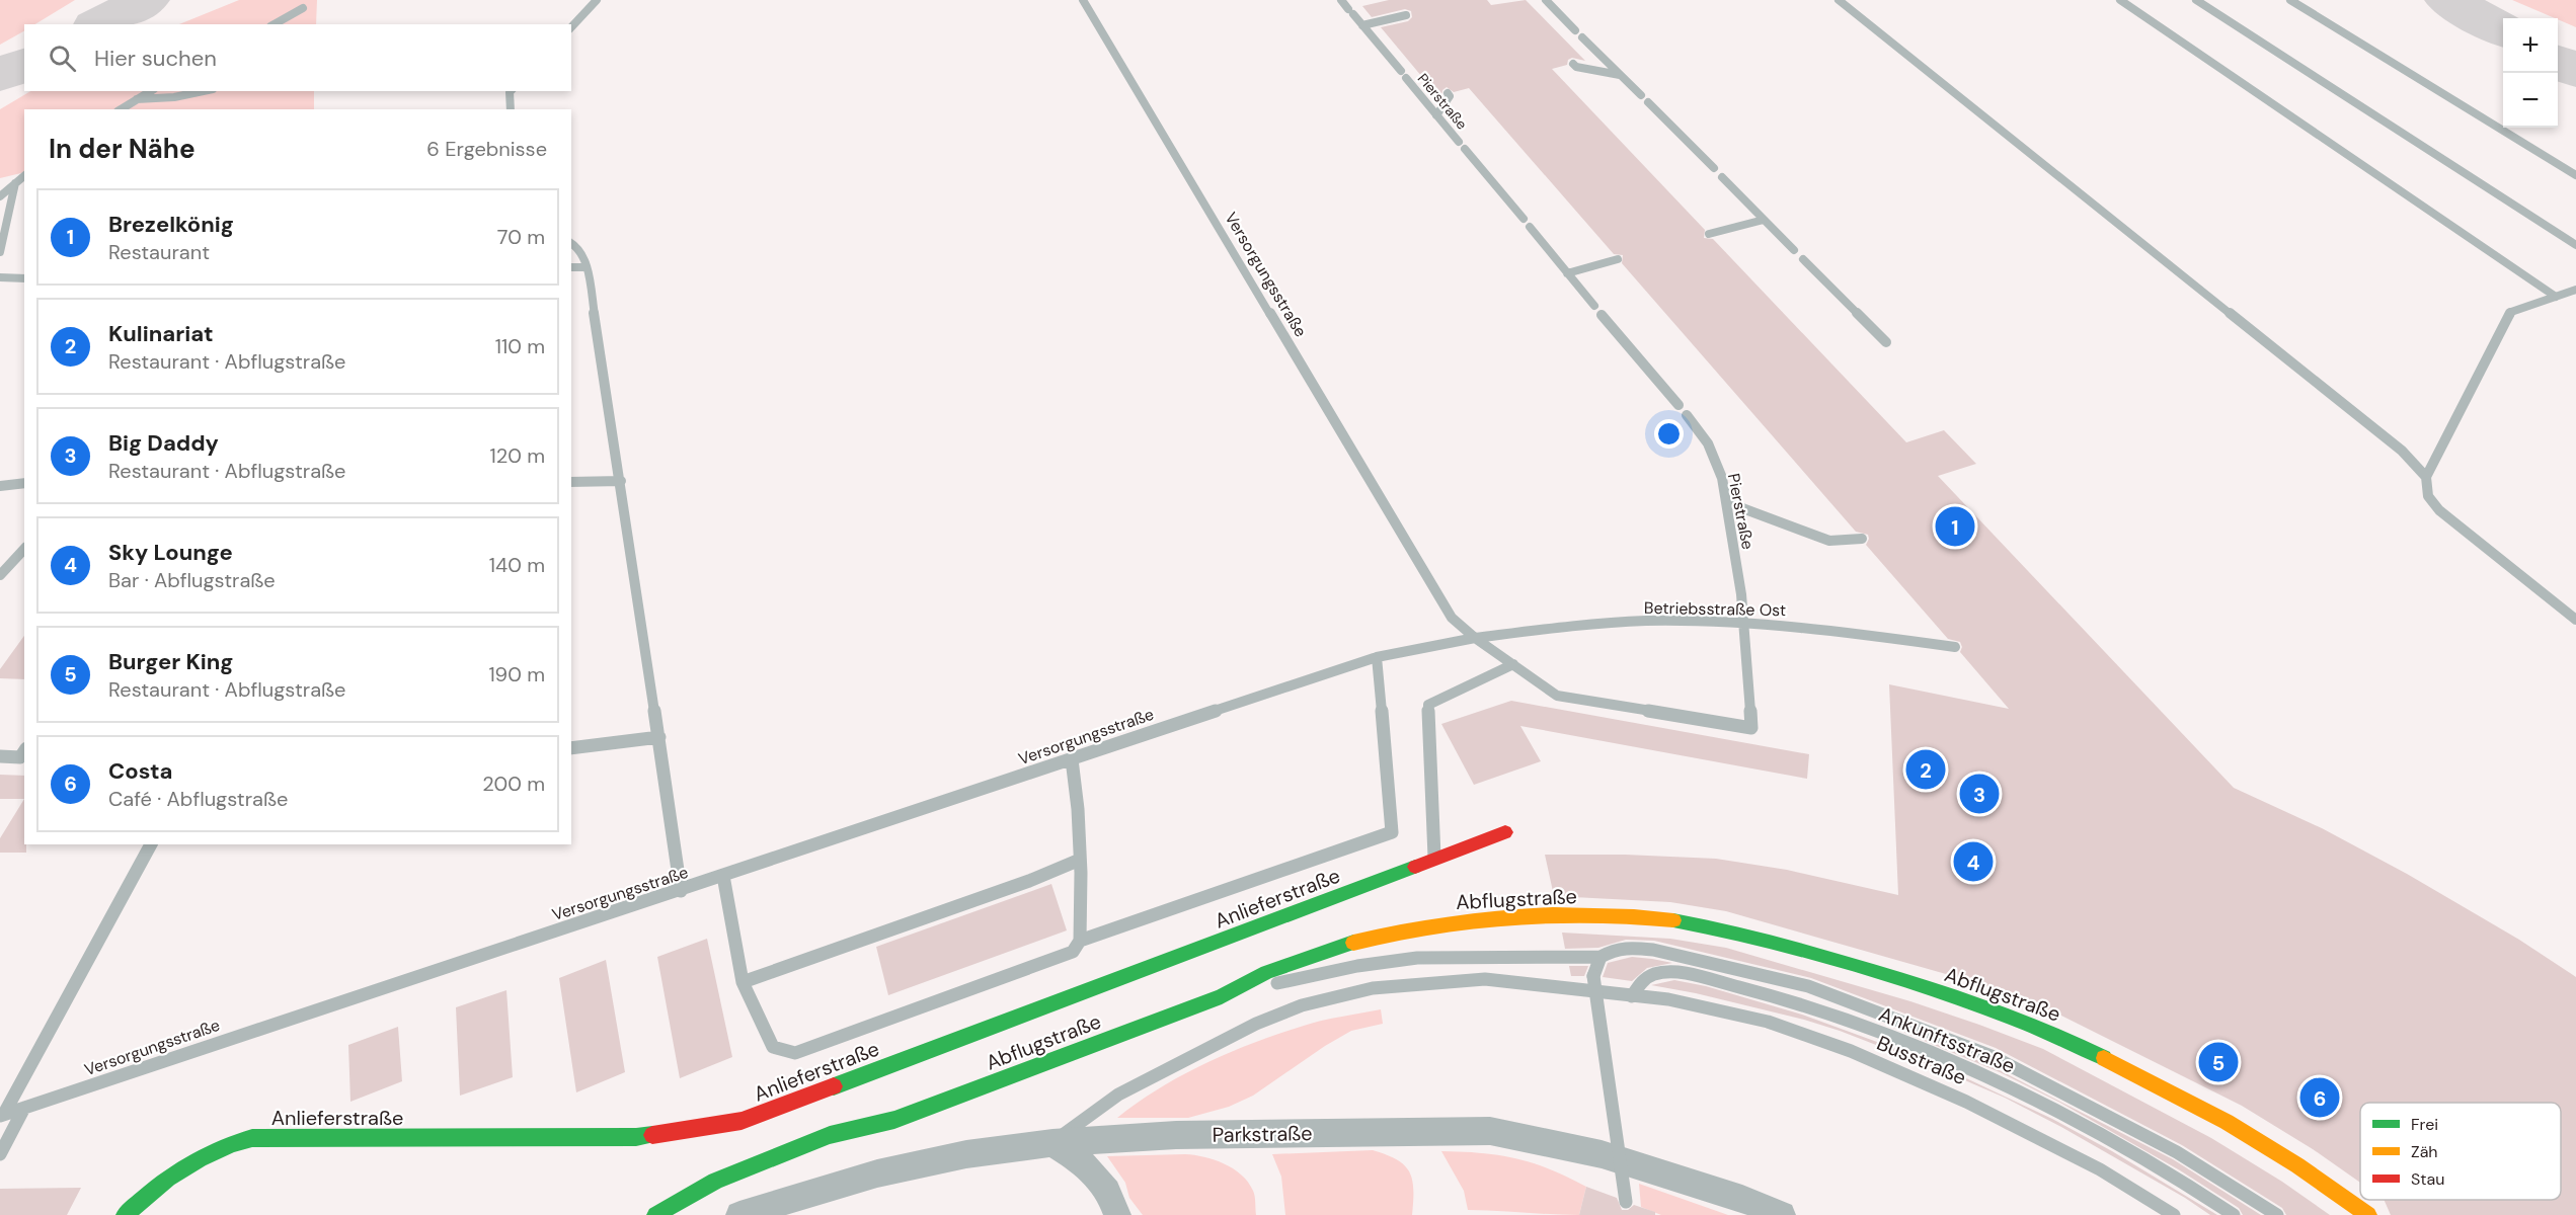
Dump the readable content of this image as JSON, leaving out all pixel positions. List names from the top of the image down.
{
  "streets": {
    "street": ["Anlieferstraße", "Abflugstraße", "Parkstraße"],
    "lane": [
      "Pierstraße",
      "Versorgungsstraße",
      "Betriebsstraße Ost",
      "Ankunftsstraße",
      "Busstraße"
    ]
  },
  "crossings": [
    ["Pierstraße", "Betriebsstraße Ost"],
    ["Versorgungsstraße", "Betriebsstraße Ost"],
    ["Ankunftsstraße", "Busstraße"],
    ["Busstraße", "Parkstraße"]
  ],
  "legend": ["Frei", "Zäh", "Stau"],
  "page": {
    "map_buttons": ["+", "−"],
    "search": "Hier suchen",
    "heading": ["In der Nähe", "6 Ergebnisse"],
    "list": [
      {
        "mark": "1",
        "name": "Brezelkönig",
        "note": "Restaurant",
        "value": "70 m"
      },
      {
        "mark": "2",
        "name": "Kulinariat",
        "note": "Restaurant · Abflugstraße",
        "value": "110 m"
      },
      {
        "mark": "3",
        "name": "Big Daddy",
        "note": "Restaurant · Abflugstraße",
        "value": "120 m"
      },
      {
        "mark": "4",
        "name": "Sky Lounge",
        "note": "Bar · Abflugstraße",
        "value": "140 m"
      },
      {
        "mark": "5",
        "name": "Burger King",
        "note": "Restaurant · Abflugstraße",
        "value": "190 m"
      },
      {
        "mark": "6",
        "name": "Costa",
        "note": "Café · Abflugstraße",
        "value": "200 m"
      }
    ],
    "pins": [
      "1",
      "2",
      "3",
      "4",
      "5",
      "6"
    ]
  }
}
